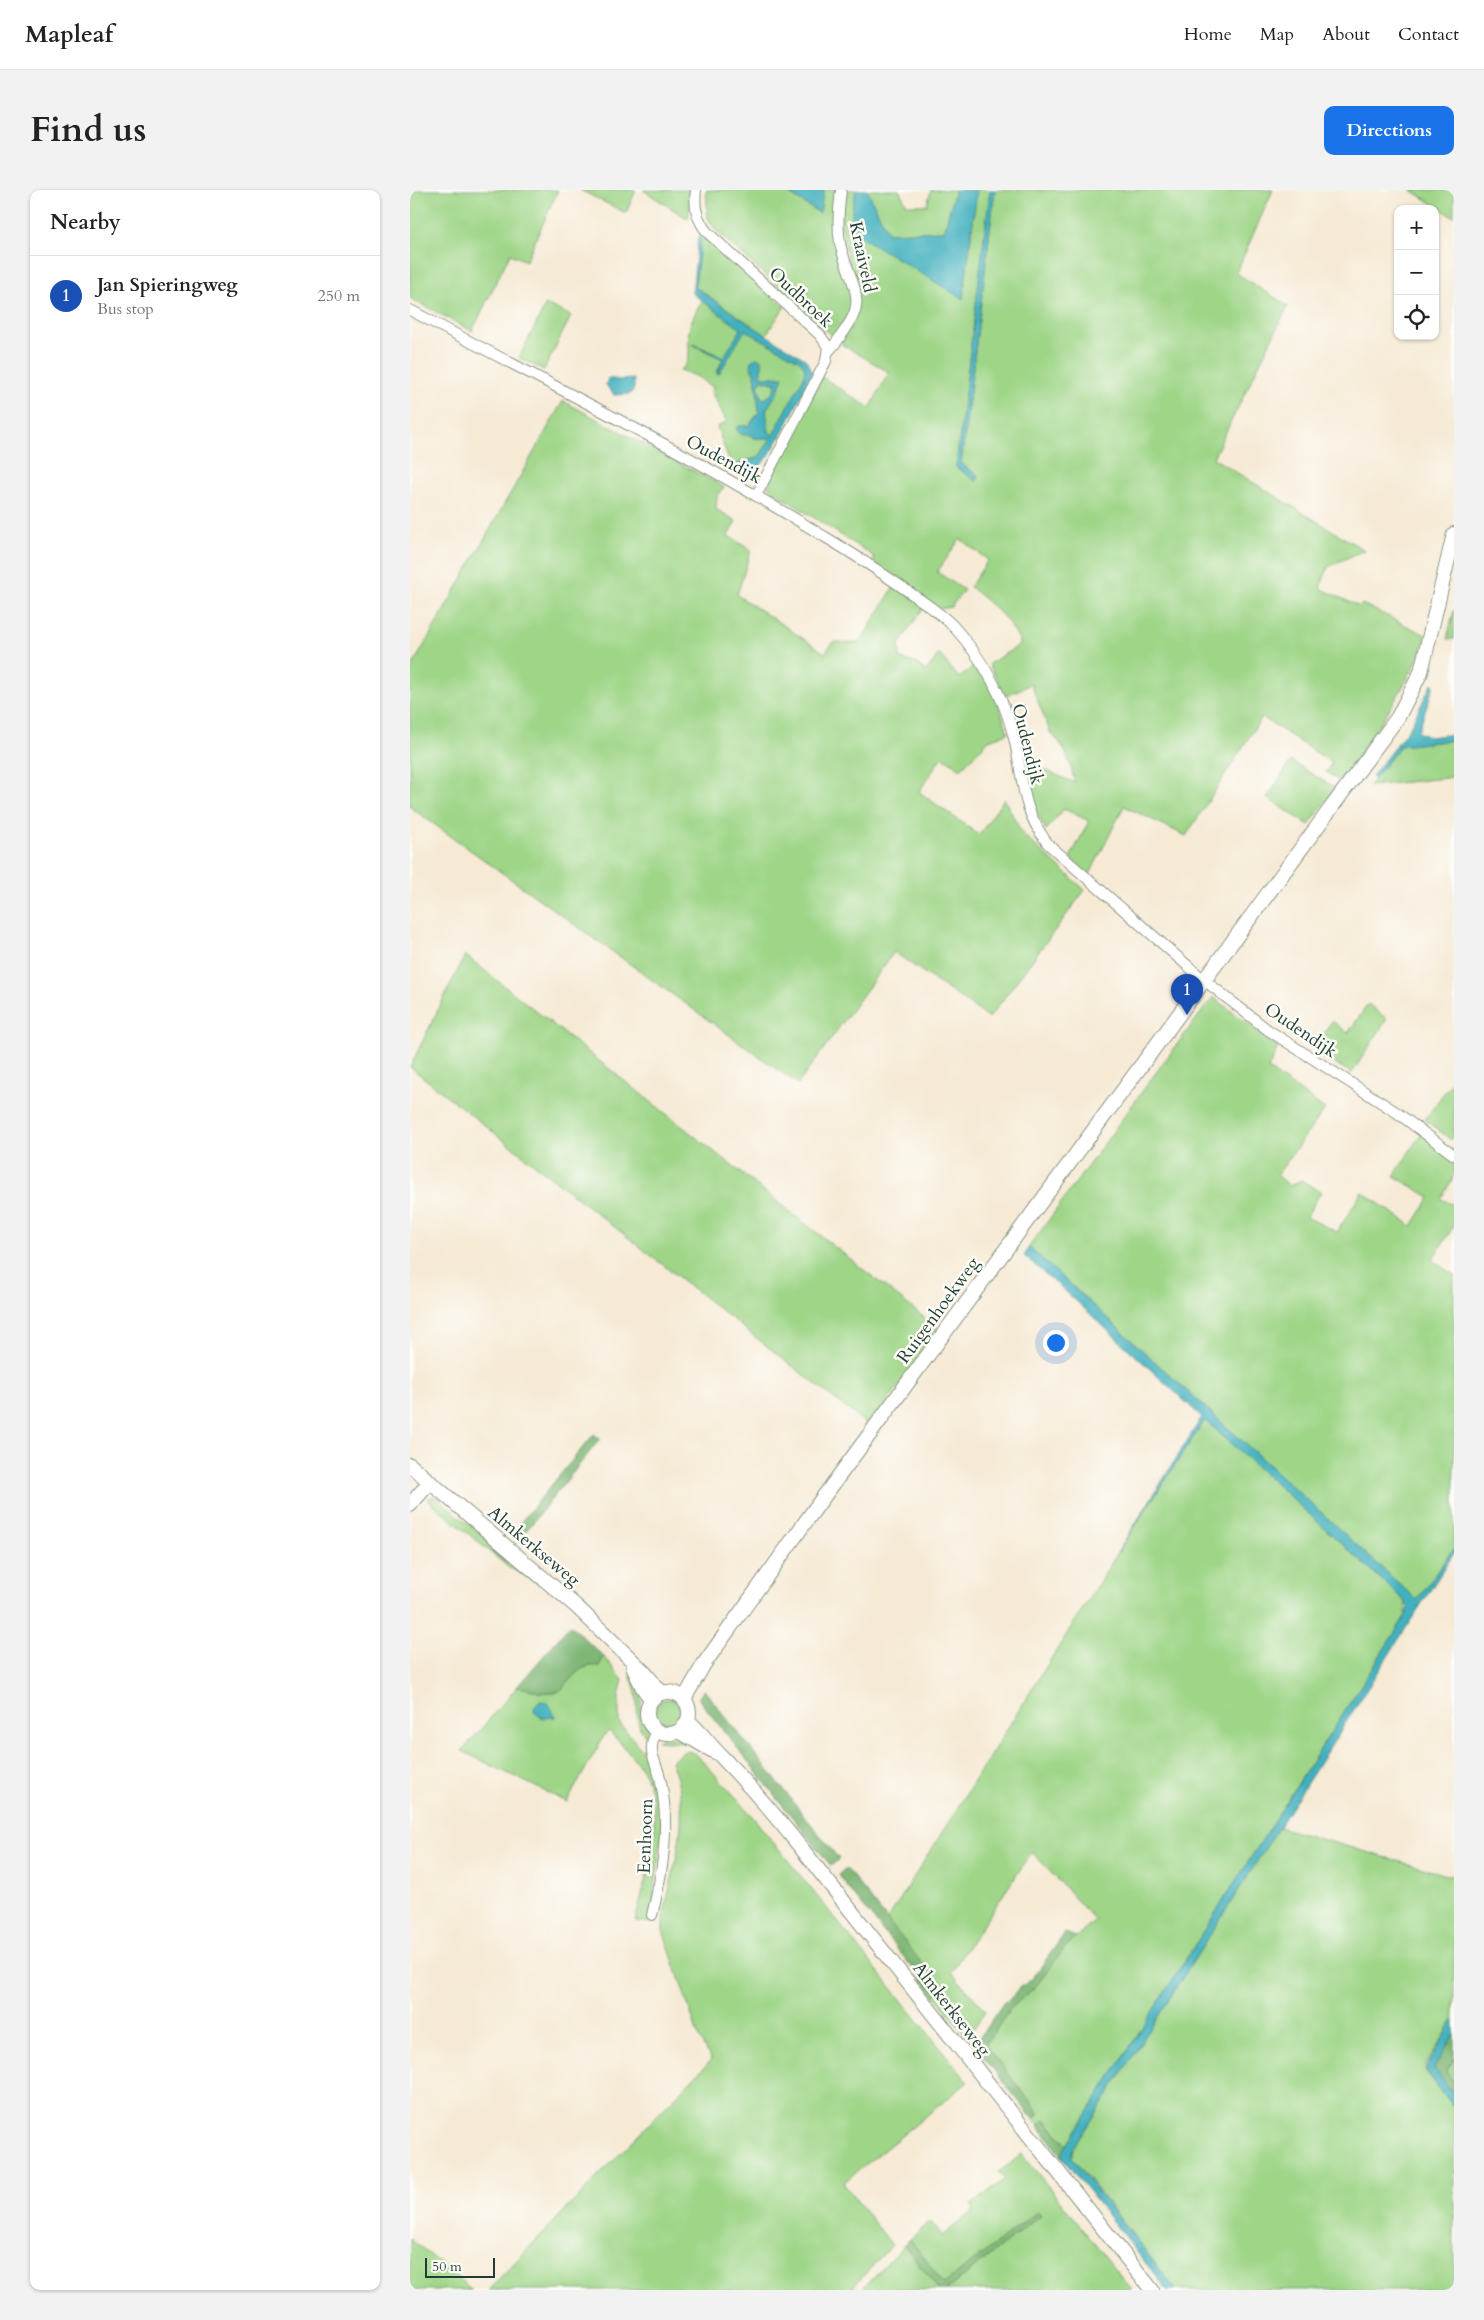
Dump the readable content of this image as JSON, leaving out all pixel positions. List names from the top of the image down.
{
  "streets": {
    "street": [
      "Kraaiveld",
      "Oudbroek",
      "Oudendijk",
      "Ruigenhoekweg",
      "Almkerkseweg",
      "Eenhoorn"
    ]
  },
  "crossings": [
    ["Kraaiveld", "Oudbroek"],
    ["Oudbroek", "Oudendijk"],
    ["Oudendijk", "Ruigenhoekweg"],
    ["Ruigenhoekweg", "Almkerkseweg"],
    ["Ruigenhoekweg", "Eenhoorn"],
    ["Almkerkseweg", "Eenhoorn"]
  ],
  "scale_bar": "50 m",
  "page": {
    "header": "Mapleaf",
    "nav": [
      "Home",
      "Map",
      "About",
      "Contact"
    ],
    "title": "Find us",
    "buttons": "Directions",
    "heading": "Nearby",
    "map_buttons": ["+", "−"],
    "list": [
      {
        "mark": "1",
        "name": "Jan Spieringweg",
        "note": "Bus stop",
        "value": "250 m"
      }
    ],
    "pins": "1",
    "scale": "50 m"
  }
}
